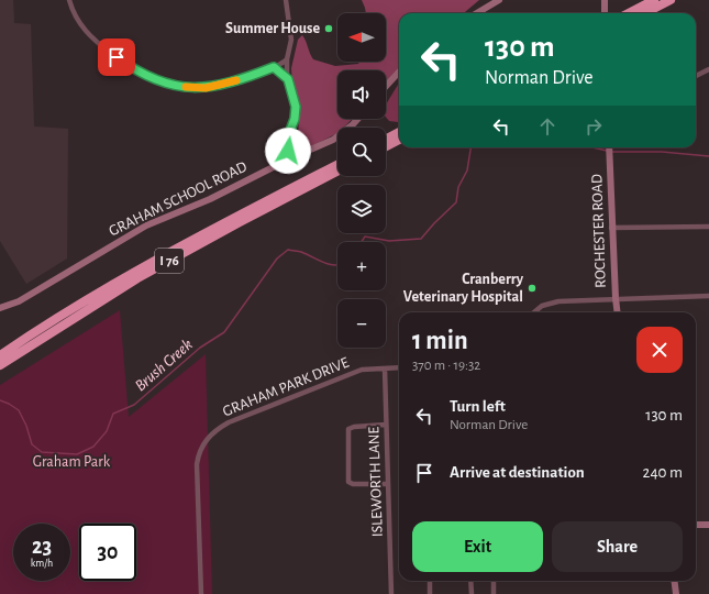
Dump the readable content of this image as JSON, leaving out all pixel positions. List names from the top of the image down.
{
  "streets": {
    "highway": ["I 76"],
    "street": [
      "GRAHAM SCHOOL ROAD",
      "ROCHESTER ROAD",
      "GRAHAM PARK DRIVE",
      "ISLEWORTH LANE"
    ]
  },
  "crossings": [
    ["GRAHAM PARK DRIVE", "ISLEWORTH LANE"]
  ],
  "water": ["Brush Creek"],
  "parks": ["Graham Park"],
  "places": ["Summer House", "Cranberry Veterinary Hospital"],
  "north": "left",
  "page": {
    "map_buttons": ["+", "−"],
    "turn": ["130 m", "Norman Drive"],
    "heading": ["1 min", "370 m · 19:32"],
    "list": [
      {
        "name": "Turn left",
        "note": "Norman Drive",
        "value": "130 m"
      },
      {
        "name": "Arrive at destination",
        "value": "240 m"
      }
    ],
    "buttons": ["Exit", "Share"],
    "speed": "23 km/h",
    "limit": "30"
  }
}
